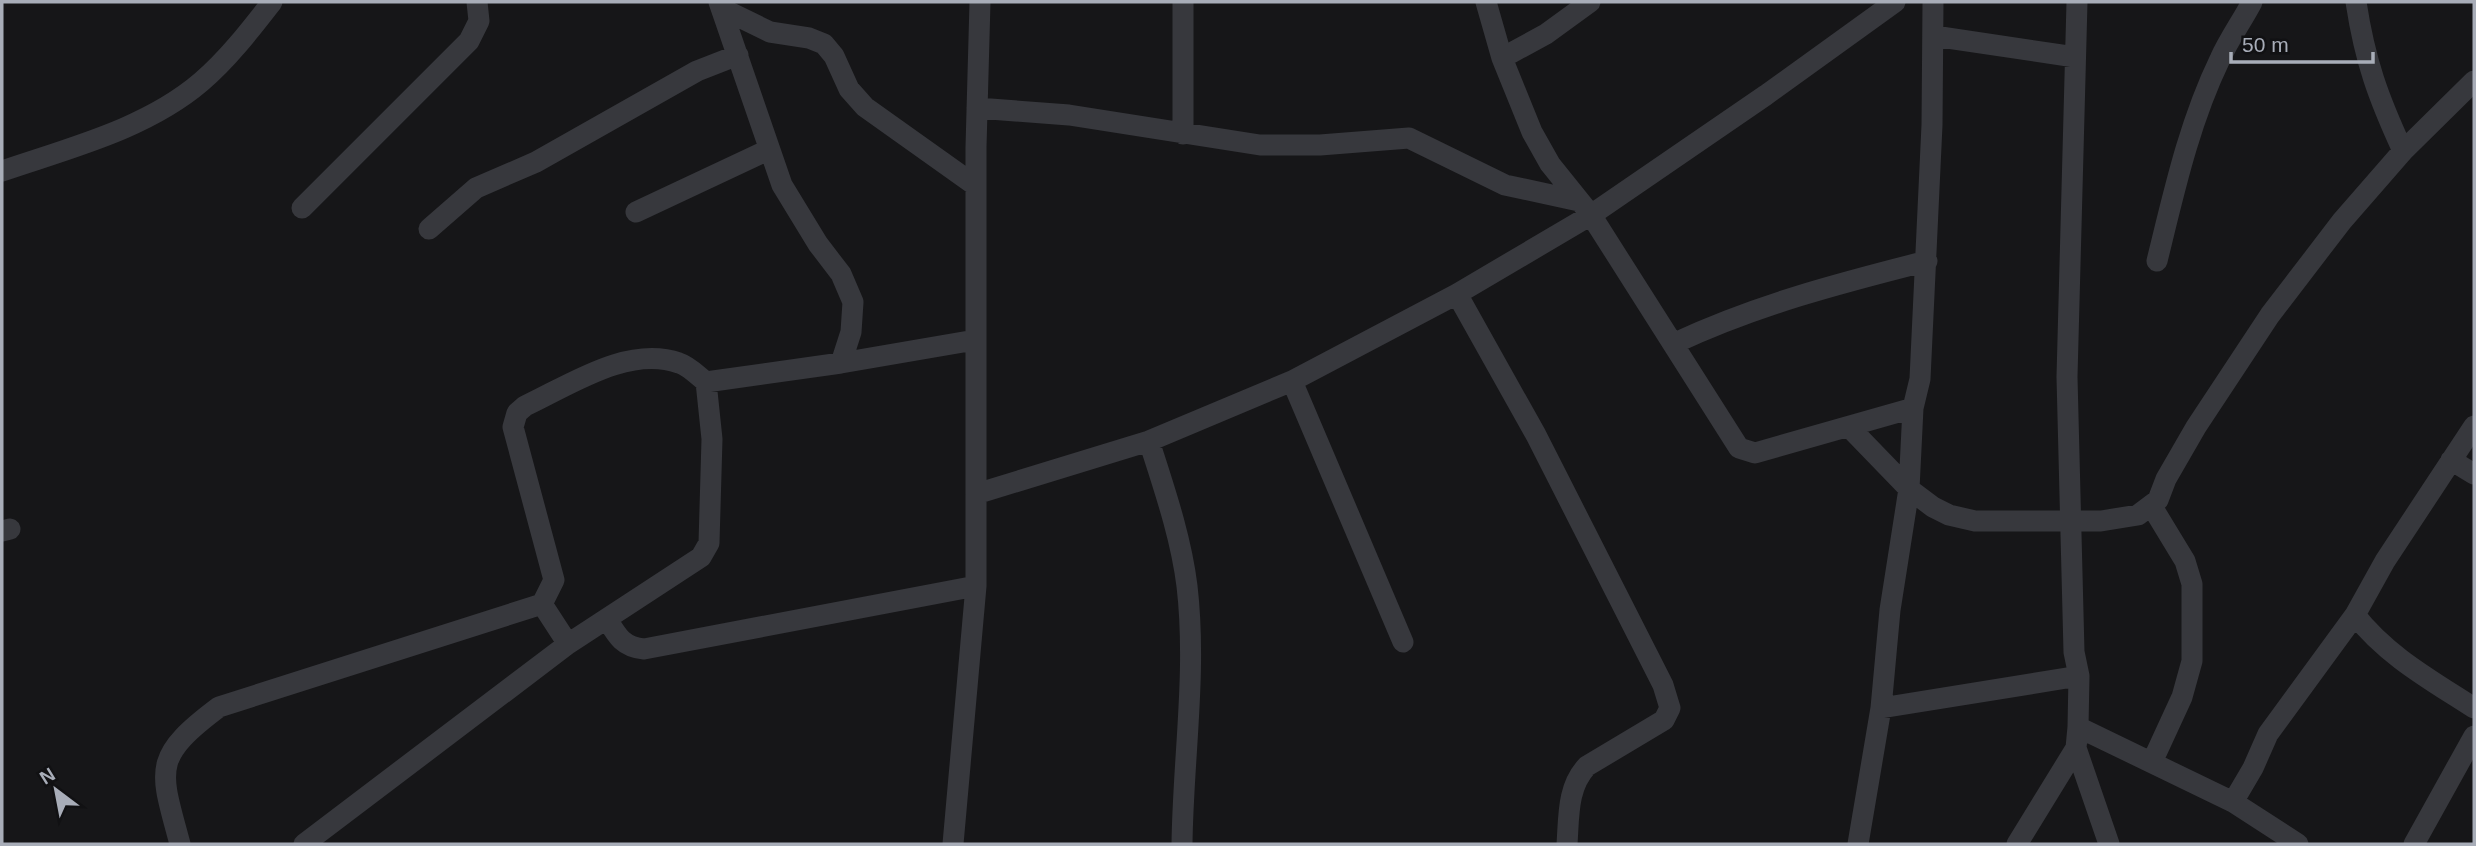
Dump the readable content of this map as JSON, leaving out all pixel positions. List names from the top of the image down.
{
  "scale_bar": "50 m",
  "north": "top left"
}
